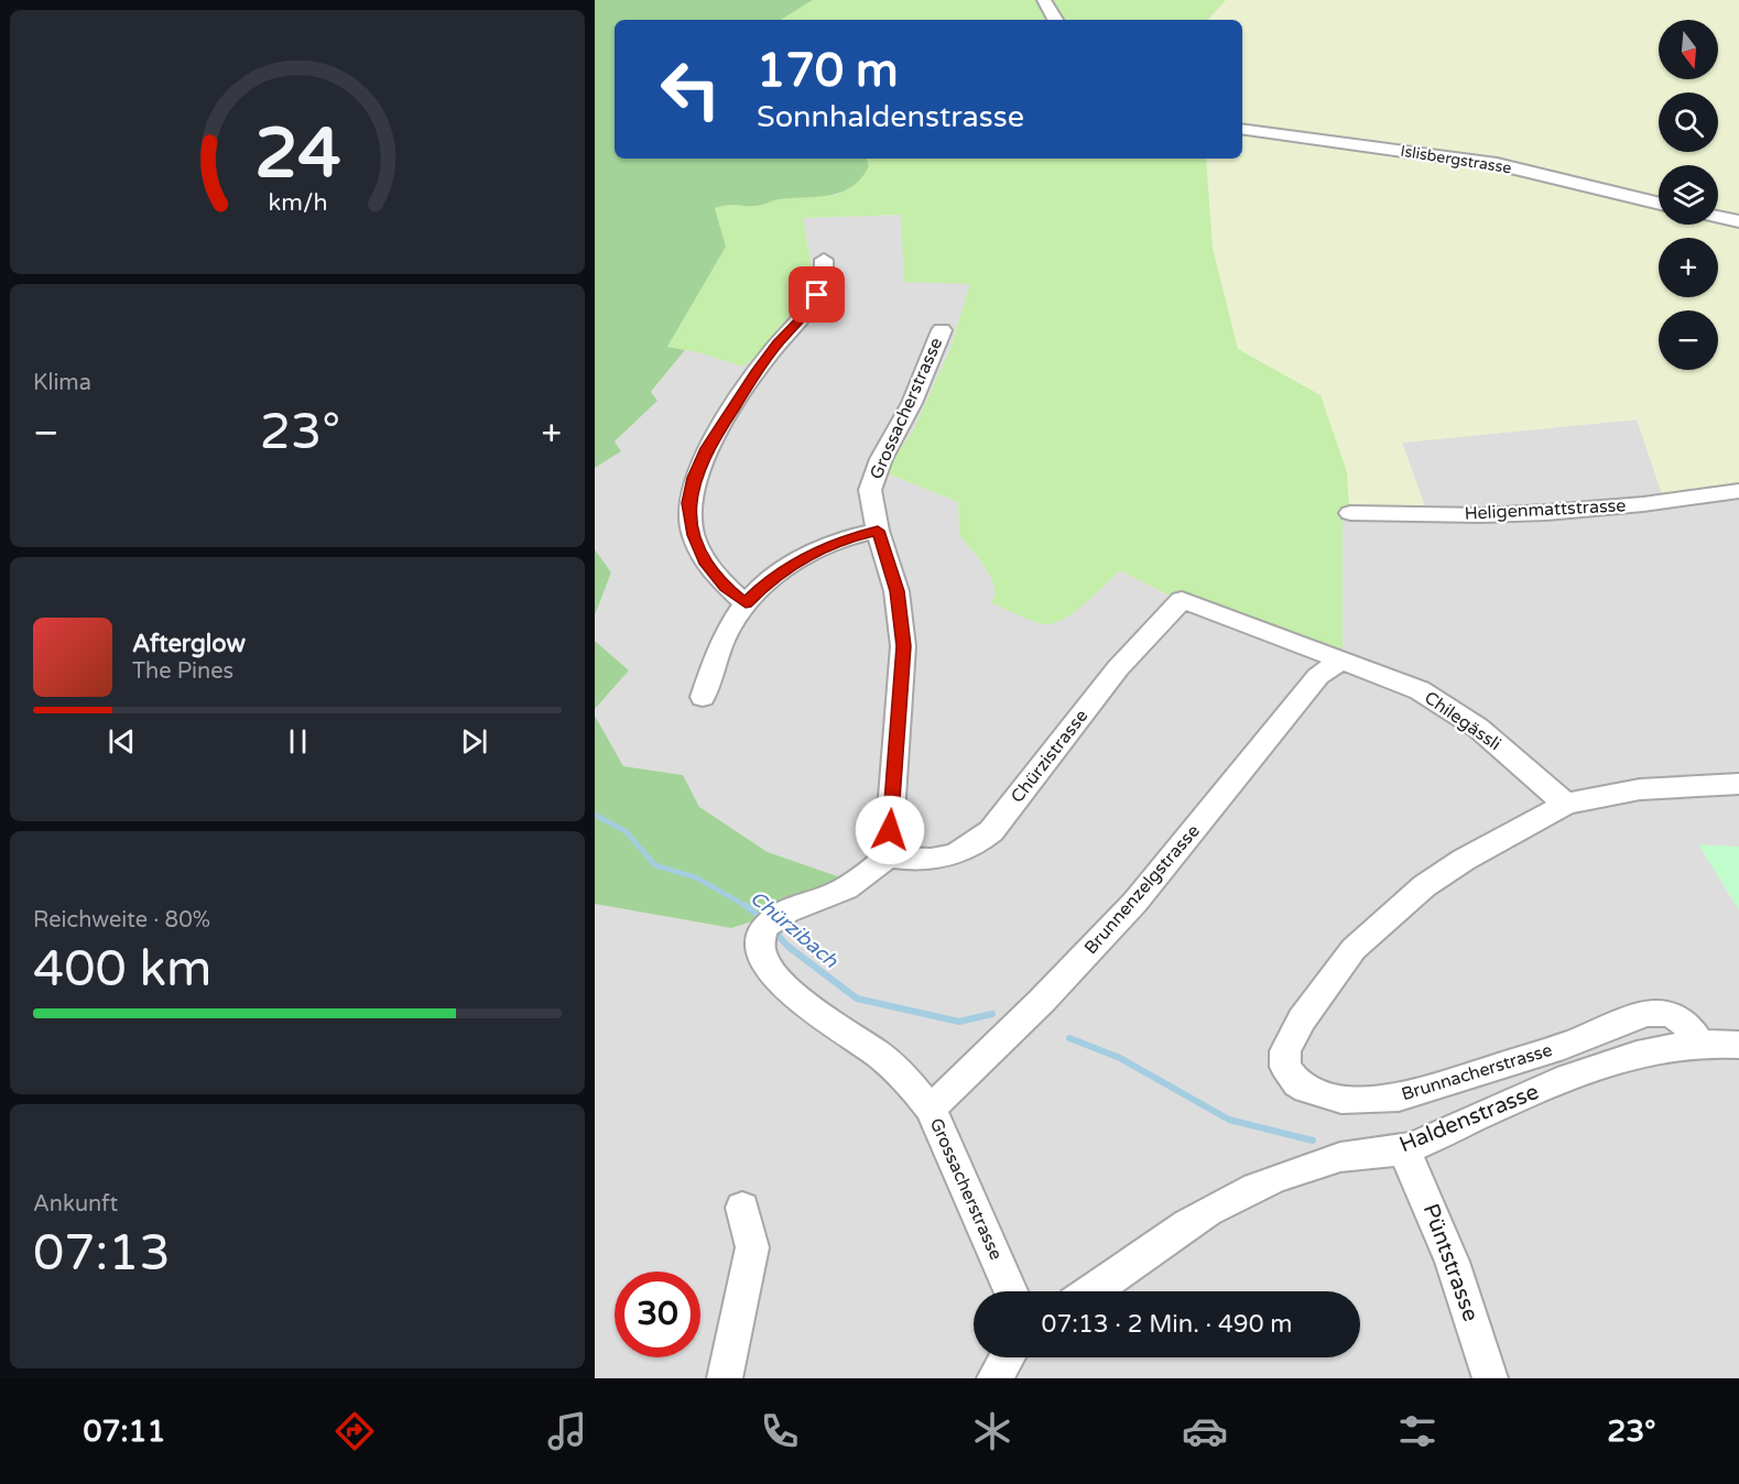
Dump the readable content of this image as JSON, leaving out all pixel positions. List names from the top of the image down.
{
  "streets": {
    "street": [
      "Islisbergstrasse",
      "Grossacherstrasse",
      "Heligenmattstrasse",
      "Chilegässli",
      "Chürzistrasse",
      "Brunnenzelgstrasse",
      "Brunnacherstrasse",
      "Haldenstrasse",
      "Püntstrasse"
    ]
  },
  "crossings": [
    ["Grossacherstrasse", "Chürzistrasse"],
    ["Grossacherstrasse", "Brunnenzelgstrasse"],
    ["Chilegässli", "Chürzistrasse"],
    ["Chilegässli", "Brunnenzelgstrasse"],
    ["Chilegässli", "Brunnacherstrasse"],
    ["Brunnacherstrasse", "Haldenstrasse"],
    ["Haldenstrasse", "Püntstrasse"]
  ],
  "water": ["Chürzibach"],
  "north": "bottom",
  "page": {
    "map_buttons": ["+", "−"],
    "turn": ["170 m", "Sonnhaldenstrasse"],
    "tile": [
      "Klima",
      ["Reichweite · 80%", "400 km"],
      ["Ankunft", "07:13"]
    ],
    "heat": ["−", "23°", "+"],
    "song": ["Afterglow", "The Pines"],
    "limit": "30",
    "trip": "07:13 · 2 Min. · 490 m",
    "tabs": ["07:11", "23°"],
    "gauge": ["24", "km/h"]
  }
}
